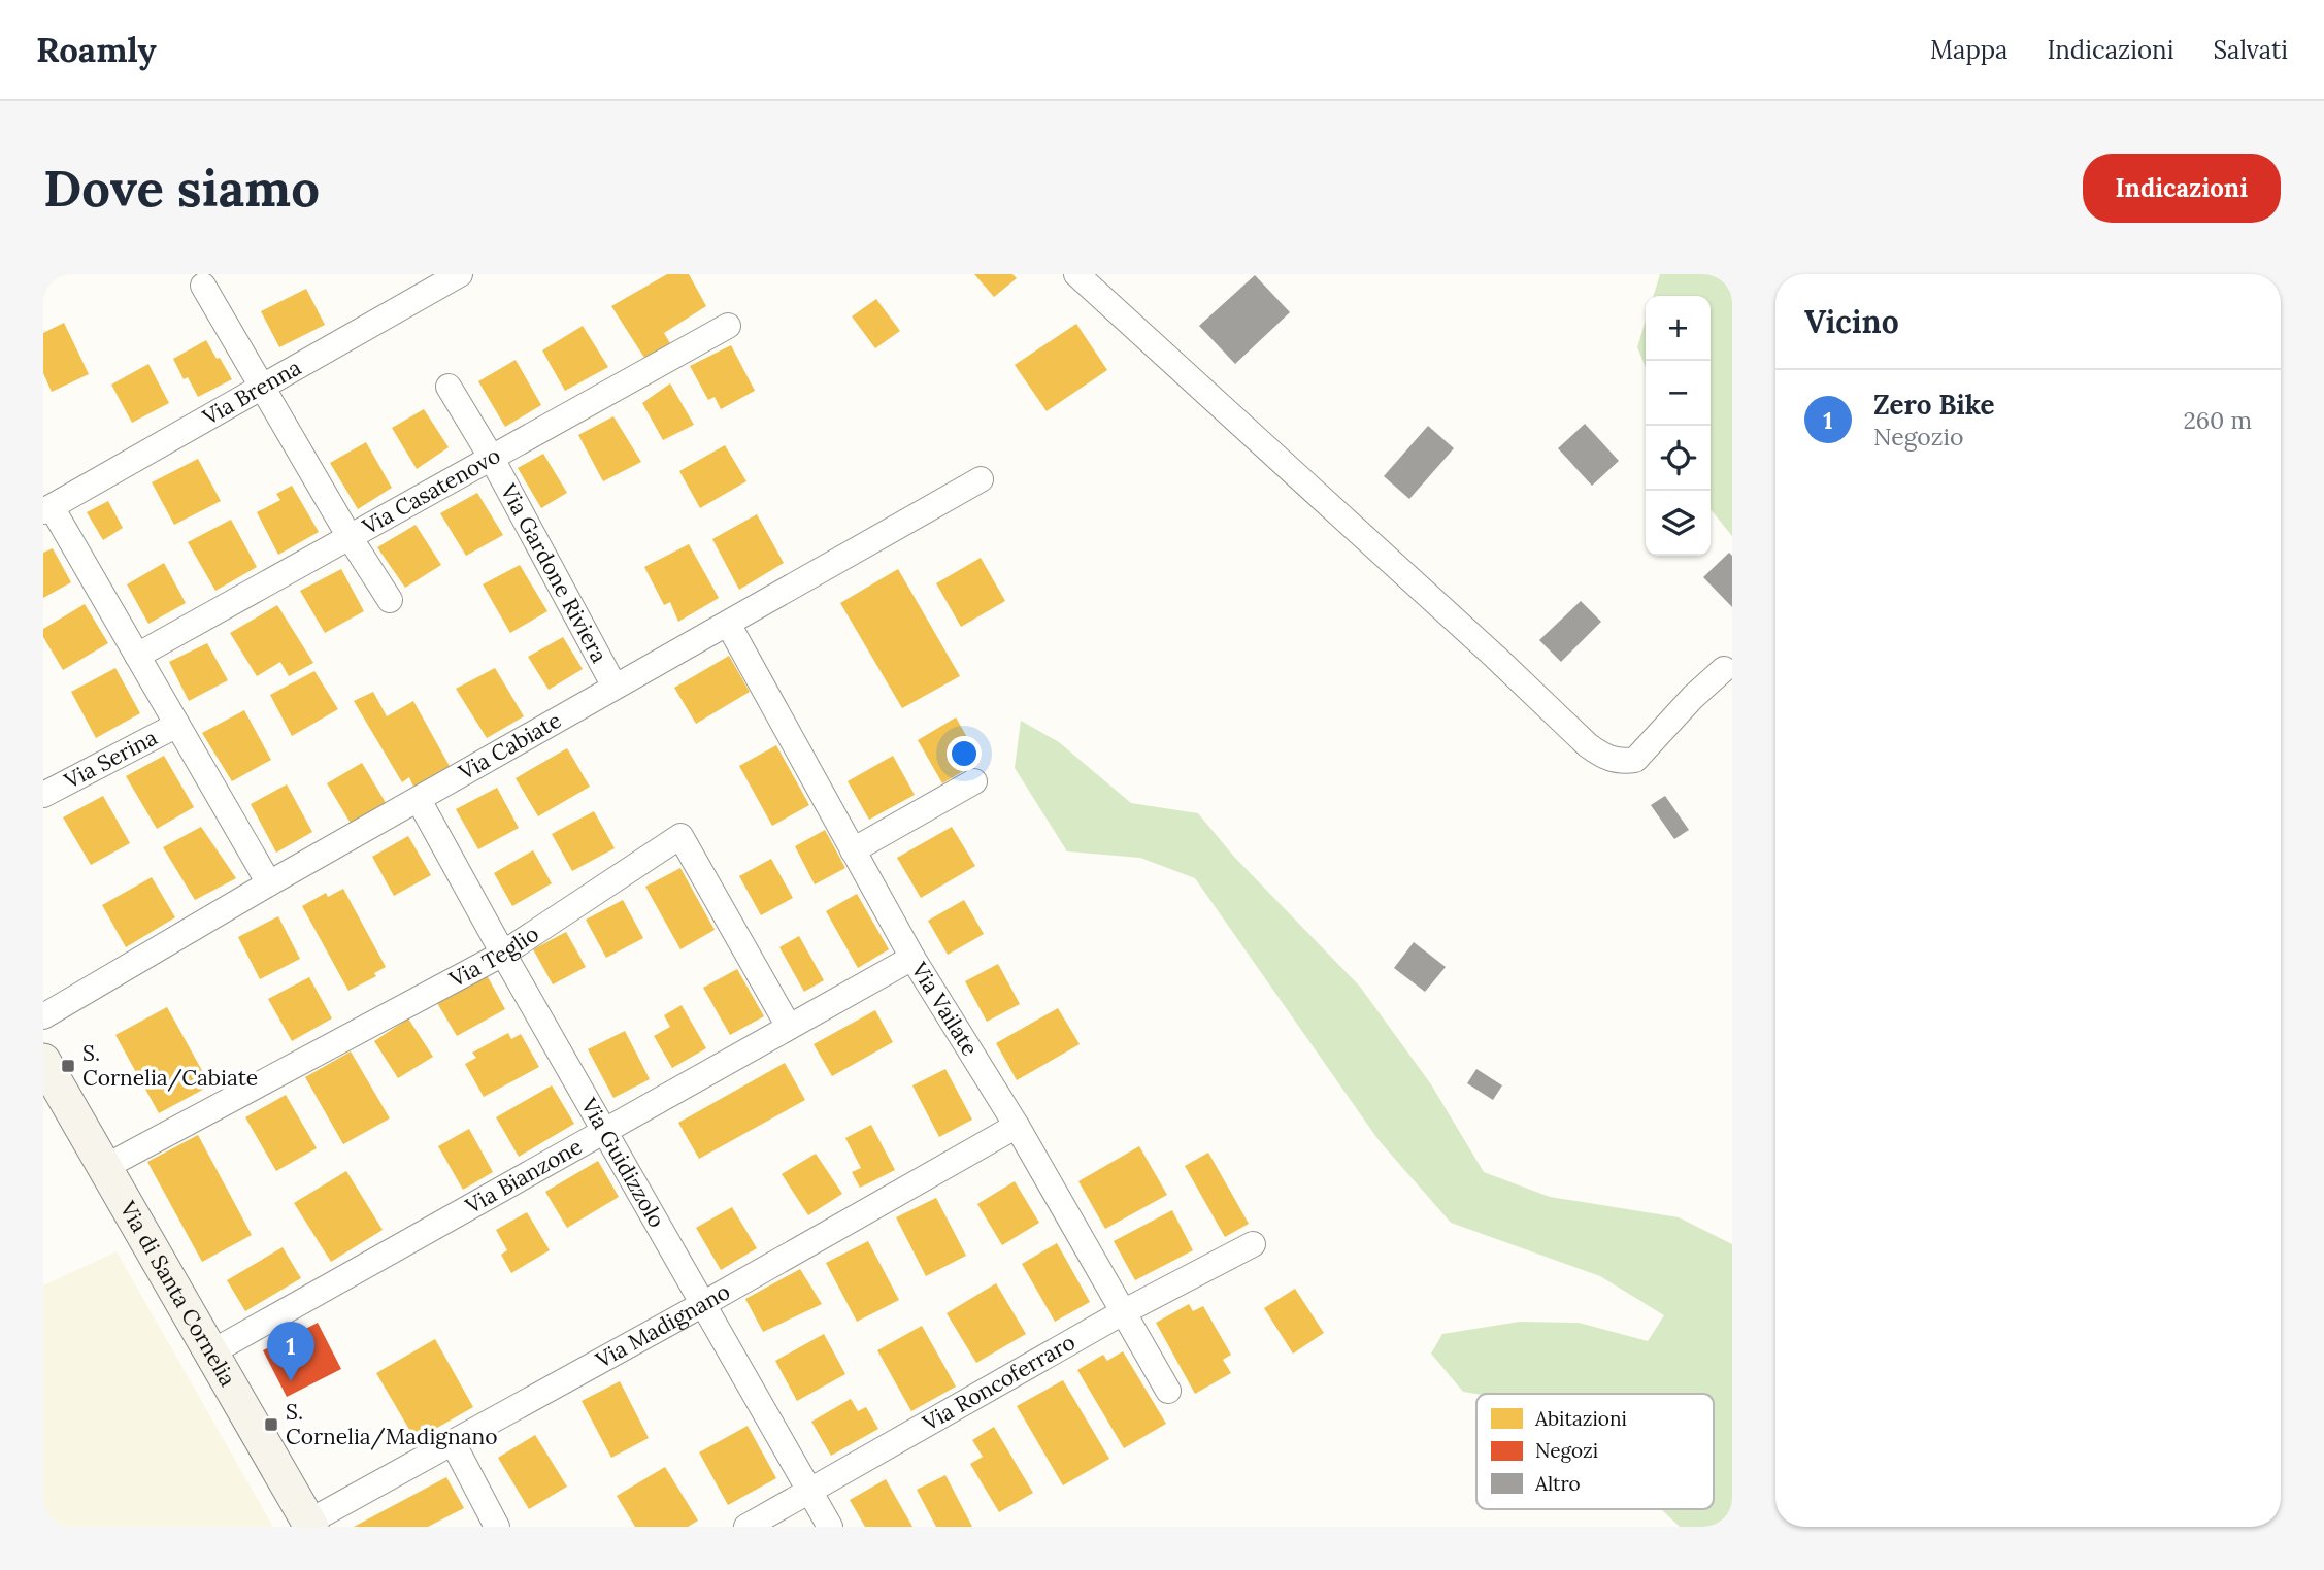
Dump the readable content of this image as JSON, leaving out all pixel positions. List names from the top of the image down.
{
  "streets": {
    "street": [
      "Via Brenna",
      "Via Casatenovo",
      "Via Gardone Riviera",
      "Via Cabiate",
      "Via Serina",
      "Via Teglio",
      "Via Vailate",
      "Via Guidizzolo",
      "Via Bianzone",
      "Via di Santa Cornelia",
      "Via Madignano",
      "Via Roncoferraro"
    ]
  },
  "crossings": [
    ["Via Casatenovo", "Via Gardone Riviera"],
    ["Via Gardone Riviera", "Via Cabiate"],
    ["Via Cabiate", "Via Vailate"],
    ["Via Cabiate", "Via Guidizzolo"],
    ["Via Teglio", "Via Guidizzolo"],
    ["Via Teglio", "Via Bianzone"],
    ["Via Teglio", "Via di Santa Cornelia"],
    ["Via Vailate", "Via Bianzone"],
    ["Via Vailate", "Via Madignano"],
    ["Via Vailate", "Via Roncoferraro"],
    ["Via Guidizzolo", "Via Bianzone"],
    ["Via Guidizzolo", "Via Madignano"],
    ["Via Guidizzolo", "Via Roncoferraro"],
    ["Via Bianzone", "Via di Santa Cornelia"],
    ["Via di Santa Cornelia", "Via Madignano"]
  ],
  "places": {
    "transit": ["S. Cornelia/Cabiate", "S. Cornelia/Madignano"]
  },
  "legend": ["Abitazioni", "Negozi", "Altro"],
  "page": {
    "header": "Roamly",
    "nav": ["Mappa", "Indicazioni", "Salvati"],
    "buttons": "Indicazioni",
    "title": "Dove siamo",
    "heading": "Vicino",
    "map_buttons": ["+", "−"],
    "list": [
      {
        "mark": "1",
        "name": "Zero Bike",
        "note": "Negozio",
        "value": "260 m"
      }
    ],
    "pins": "1"
  }
}
